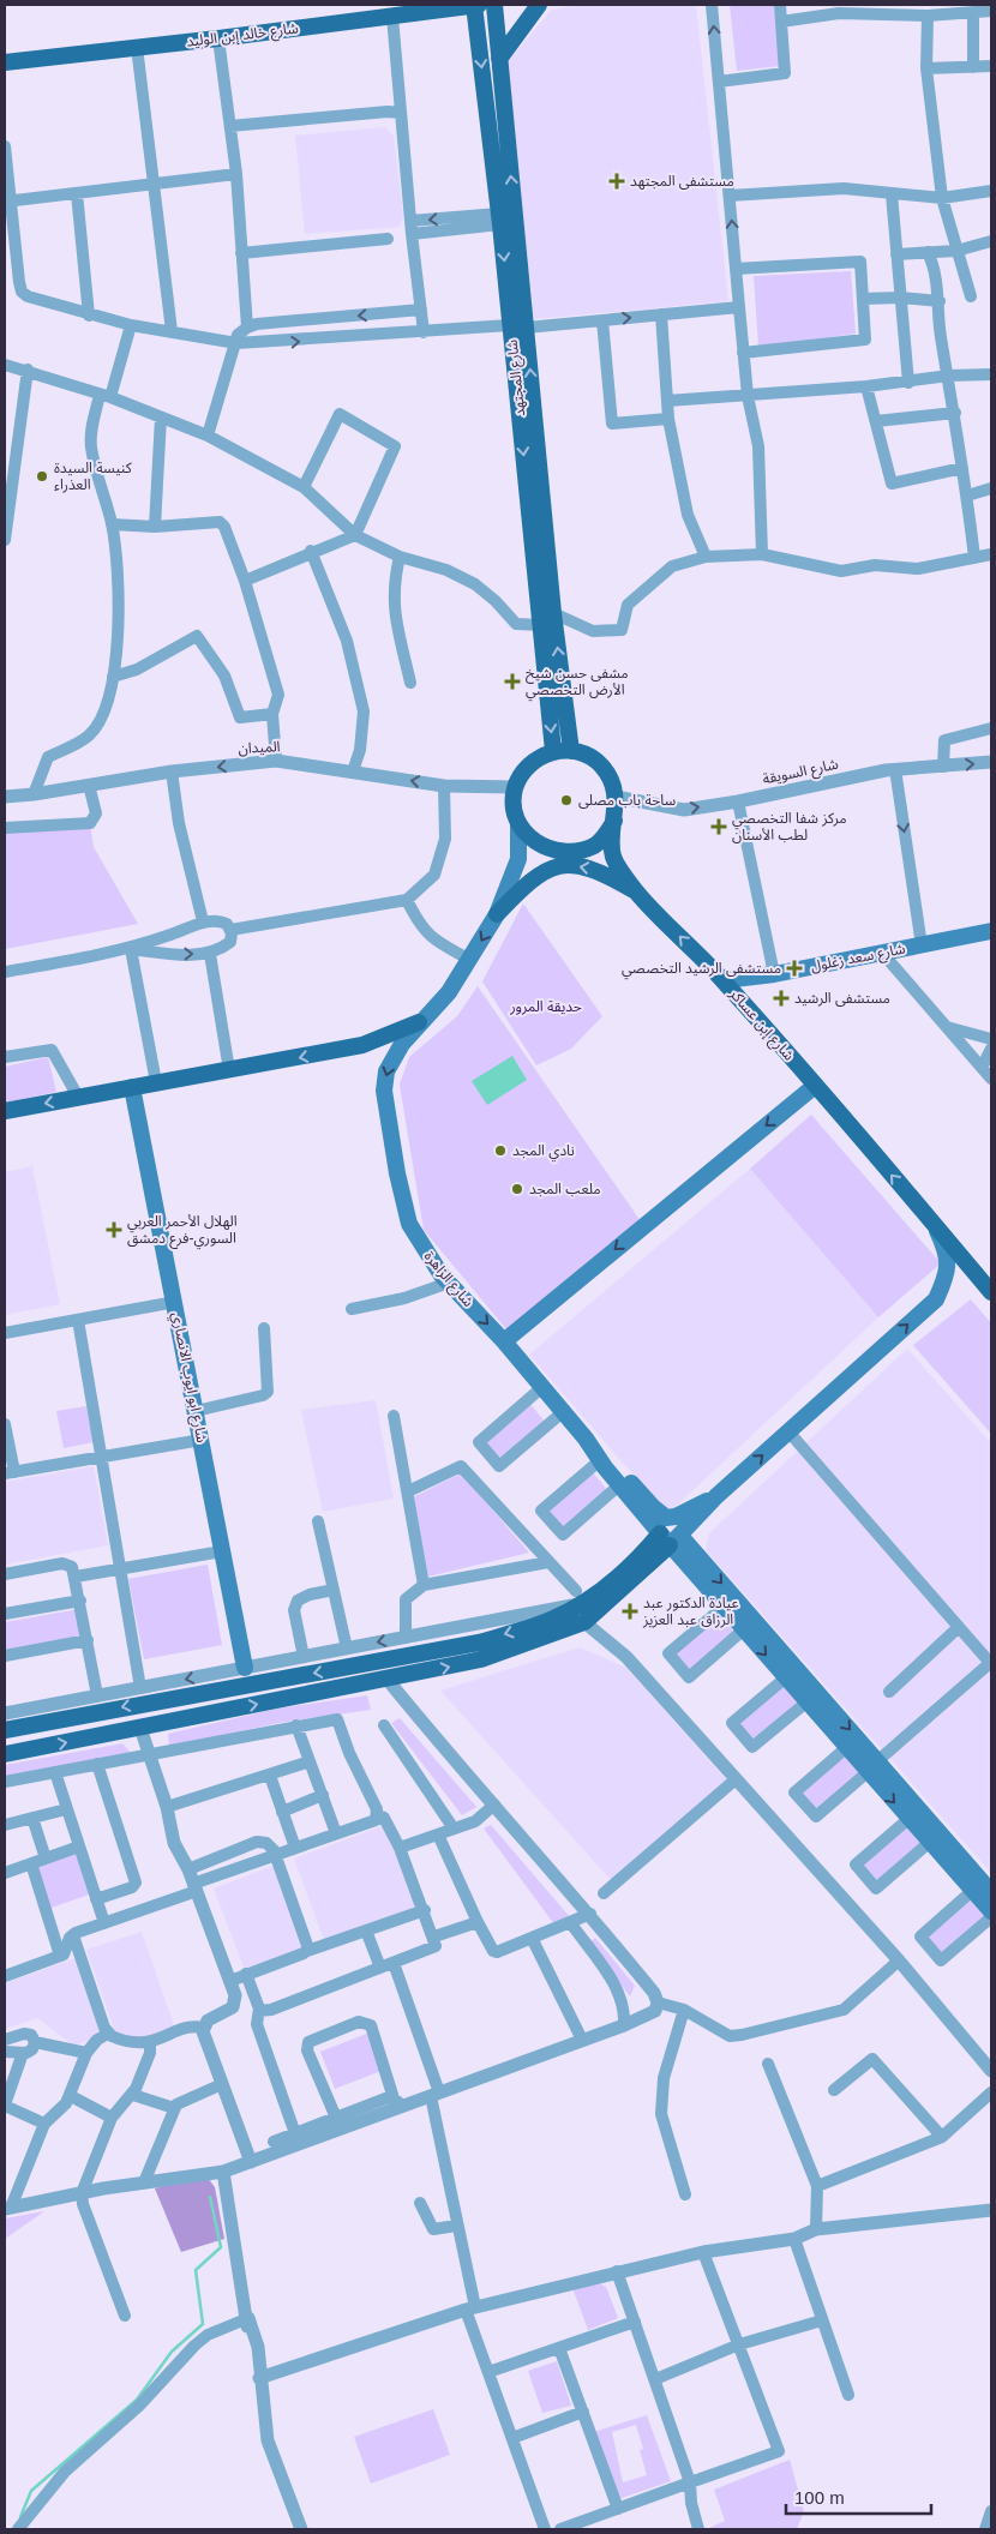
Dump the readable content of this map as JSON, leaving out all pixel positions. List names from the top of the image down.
{
  "streets": {
    "main road": [
      "شارع خالد إبن الوليد",
      "شارع المجتهد",
      "شارع سعد زغلول",
      "شارع إبن عساكر",
      "شارع الزاهرة",
      "شارع ابو ايوب الانصاري"
    ],
    "street": ["الميدان", "شارع السويقة"]
  },
  "crossings": [
    ["شارع خالد إبن الوليد", "شارع المجتهد"],
    ["شارع المجتهد", "الميدان"],
    ["شارع المجتهد", "شارع السويقة"],
    ["شارع المجتهد", "شارع إبن عساكر"],
    ["شارع المجتهد", "شارع الزاهرة"],
    ["الميدان", "شارع السويقة"],
    ["الميدان", "شارع إبن عساكر"],
    ["الميدان", "شارع الزاهرة"],
    ["شارع السويقة", "شارع إبن عساكر"],
    ["شارع السويقة", "شارع الزاهرة"],
    ["شارع سعد زغلول", "شارع إبن عساكر"],
    ["شارع إبن عساكر", "شارع الزاهرة"],
    ["شارع الزاهرة", "شارع ابو ايوب الانصاري"]
  ],
  "one_way": ["الميدان", "شارع السويقة", "شارع إبن عساكر"],
  "parks": ["حديقة المرور"],
  "places": {
    "health": [
      "مستشفى المجتهد",
      "مشفى حسن شيخ الأرض التخصصي",
      "مركز شفا التخصصي لطب الأسنان",
      "مستشفى الرشيد التخصصي",
      "مستشفى الرشيد",
      "الهلال الأحمر العربي السوري-فرع دمشق",
      "عيادة الدكتور عبد الرزاق عبد العزيز"
    ],
    "other": [
      "كنيسة السيدة العذراء",
      "ساحة باب مصلى",
      "نادي المجد",
      "ملعب المجد"
    ]
  },
  "scale_bar": "100 m"
}
